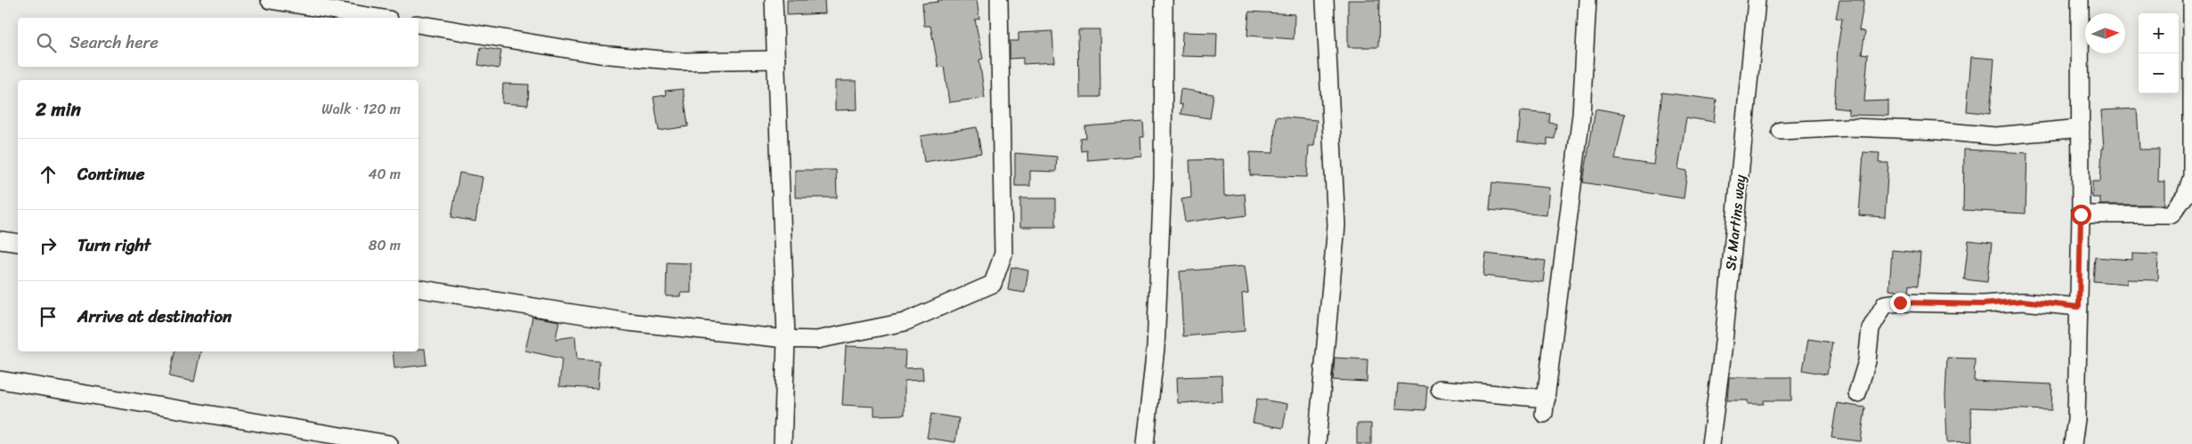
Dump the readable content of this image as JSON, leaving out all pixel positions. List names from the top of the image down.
{
  "streets": {
    "street": ["St Martins way"]
  },
  "north": "right",
  "page": {
    "map_buttons": ["+", "−"],
    "search": "Search here",
    "heading": ["2 min", "Walk · 120 m"],
    "list": [
      ["Continue", "40 m"],
      ["Turn right", "80 m"],
      "Arrive at destination"
    ]
  }
}
